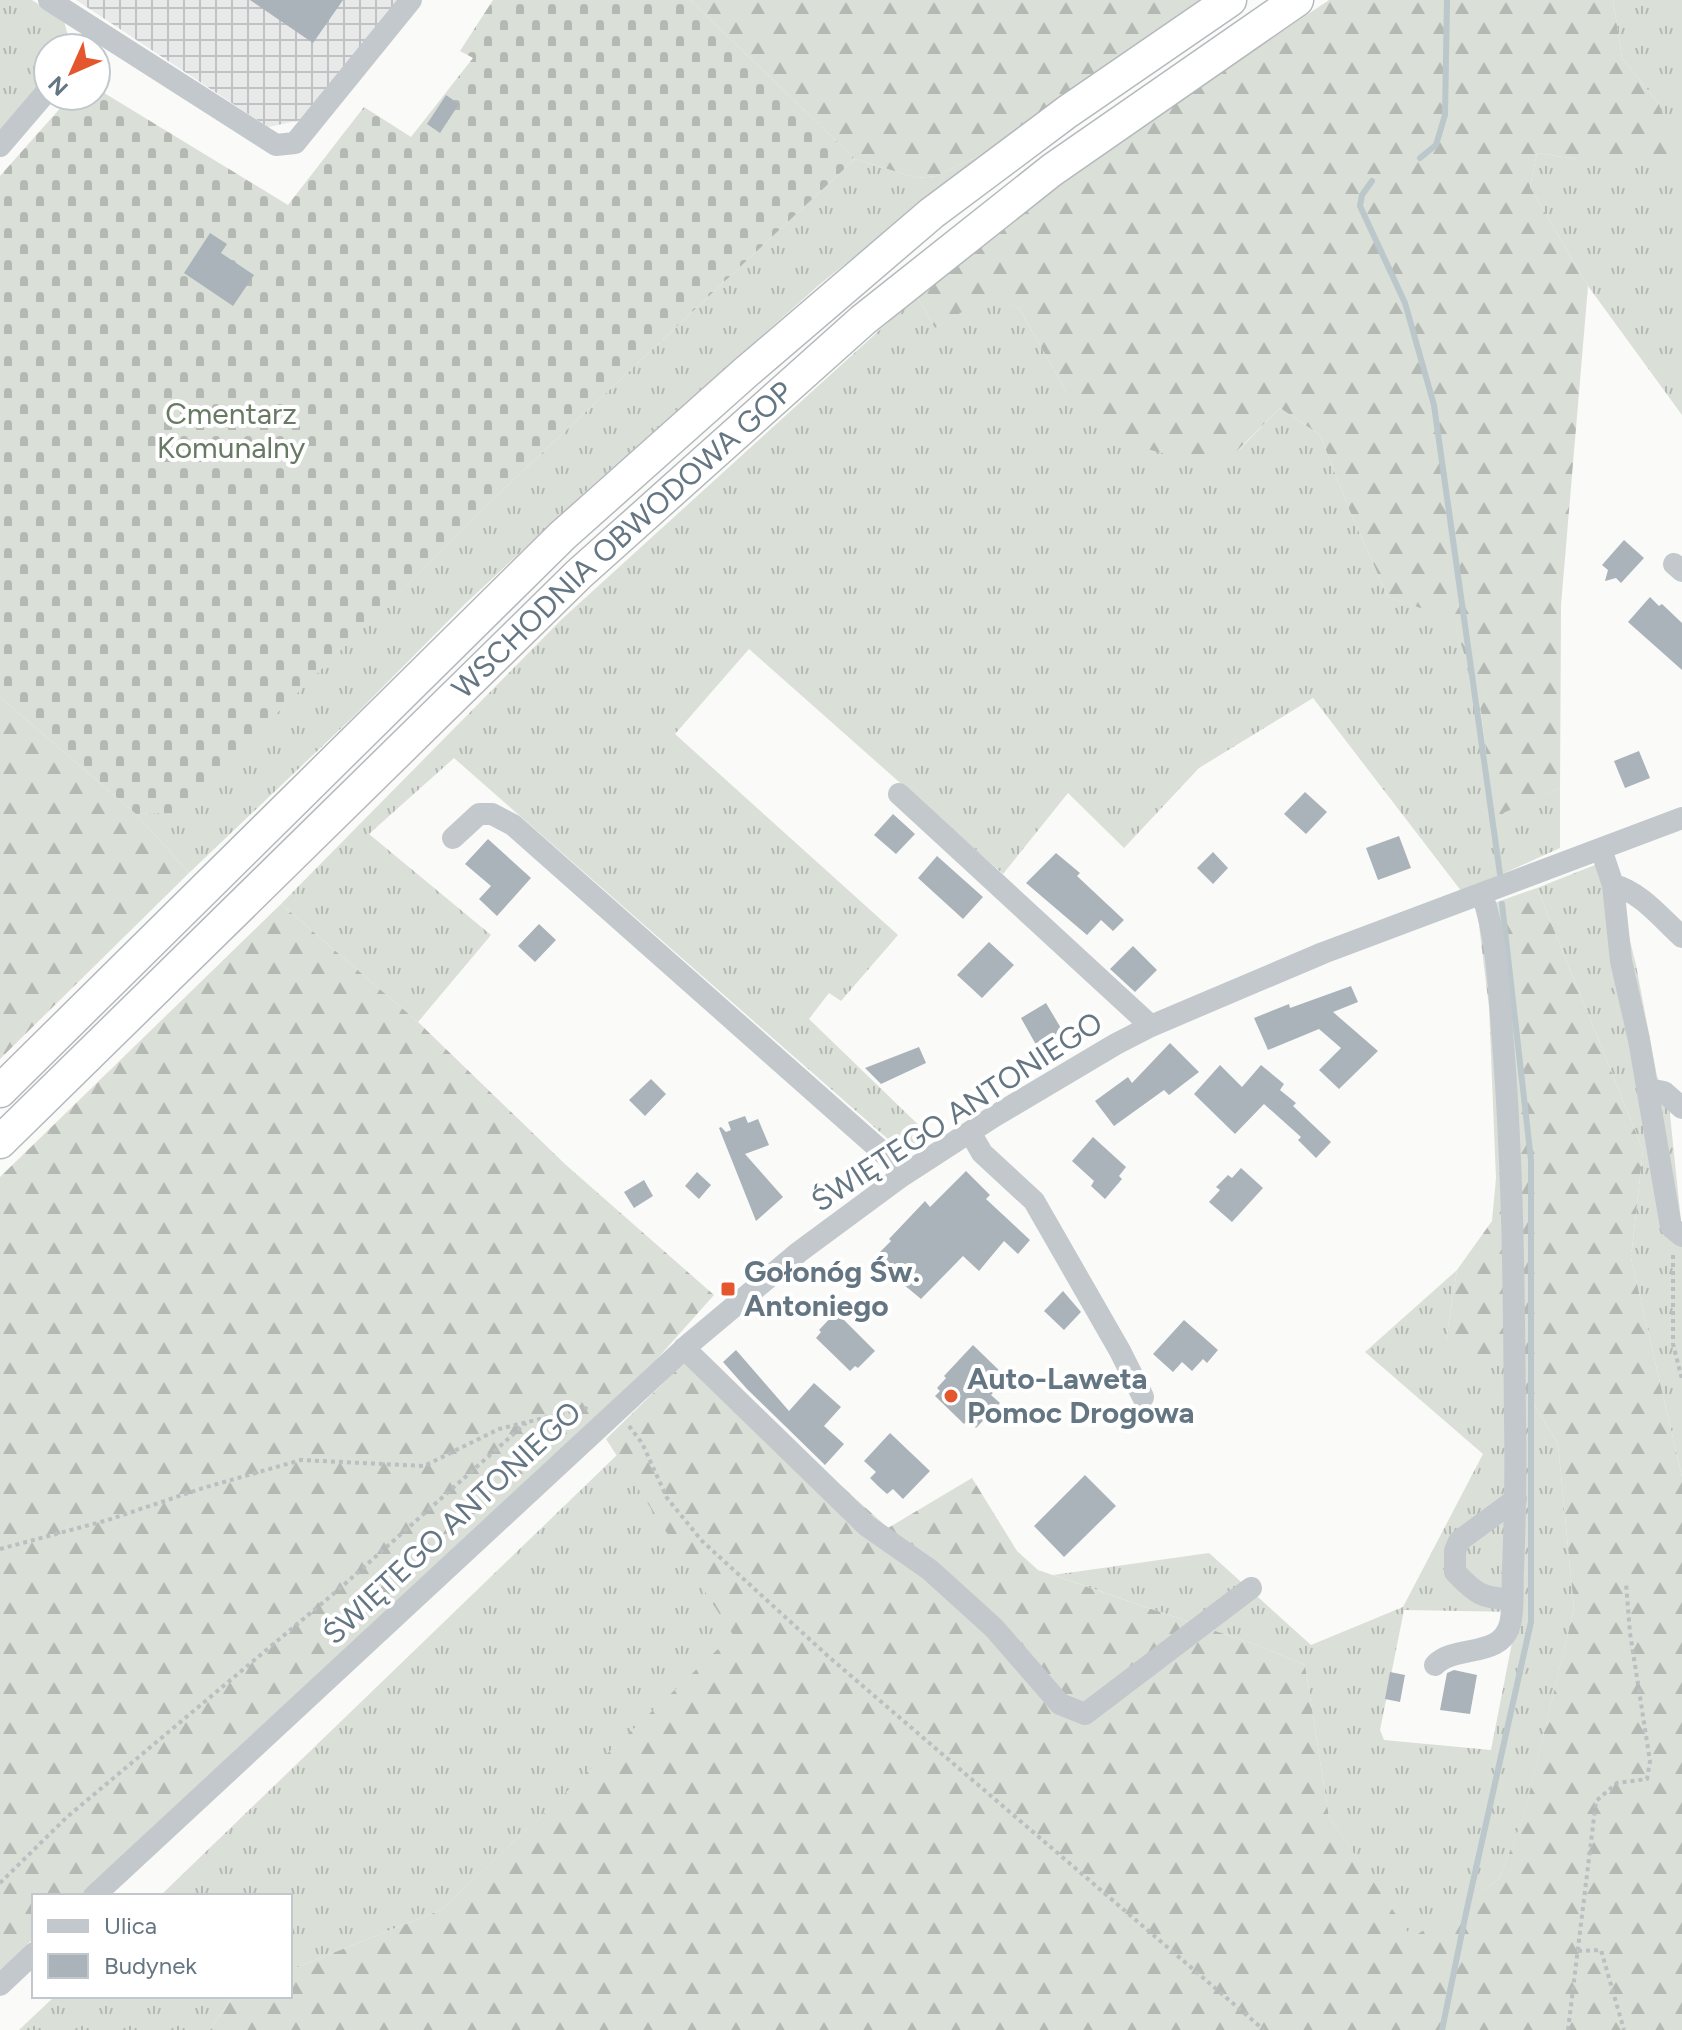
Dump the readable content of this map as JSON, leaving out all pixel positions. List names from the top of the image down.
{
  "streets": {
    "highway": ["WSCHODNIA OBWODOWA GOP"],
    "street": ["ŚWIĘTEGO ANTONIEGO"]
  },
  "parks": ["Cmentarz Komunalny"],
  "places": {
    "transit": ["Gołonóg Św. Antoniego"],
    "other": ["Auto-Laweta Pomoc Drogowa"]
  },
  "legend": ["Ulica", "Budynek"],
  "north": "bottom left"
}
